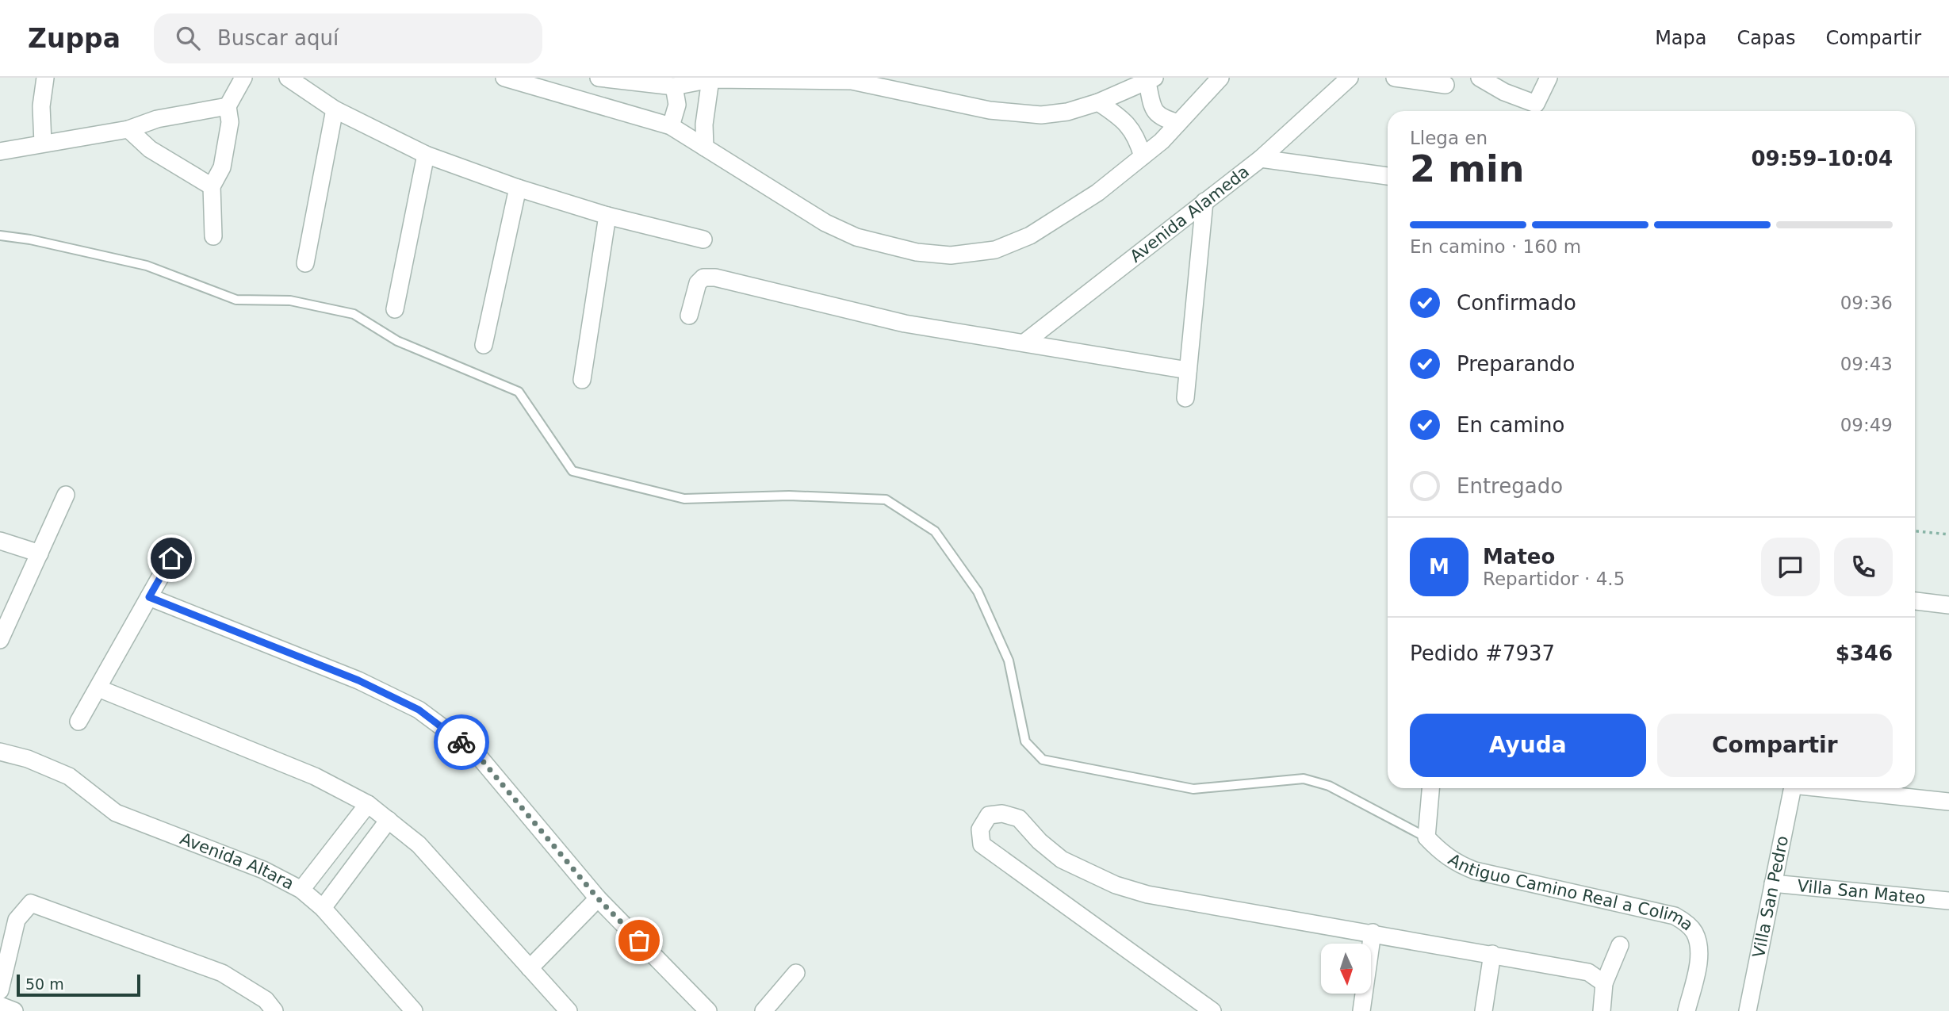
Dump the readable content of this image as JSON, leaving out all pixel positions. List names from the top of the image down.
{
  "streets": {
    "street": [
      "Avenida Alameda",
      "Avenida Altara",
      "Villa San Mateo",
      "Antiguo Camino Real a Colima",
      "Villa San Pedro"
    ]
  },
  "crossings": [
    ["Villa San Mateo", "Villa San Pedro"]
  ],
  "scale_bar": "50 m",
  "north": "bottom",
  "page": {
    "header": "Zuppa",
    "search": "Buscar aquí",
    "nav": ["Mapa", "Capas", "Compartir"],
    "heading": ["2 min", "Llega en", "09:59–10:04"],
    "panel": [
      "Mateo",
      "Repartidor · 4.5",
      "Pedido #7937",
      "$346"
    ],
    "bar": "En camino · 160 m",
    "list": [
      ["Confirmado", "09:36"],
      ["Preparando", "09:43"],
      ["En camino", "09:49"],
      "Entregado"
    ],
    "round": "M",
    "buttons": ["Ayuda", "Compartir"],
    "scale": "50 m"
  }
}
